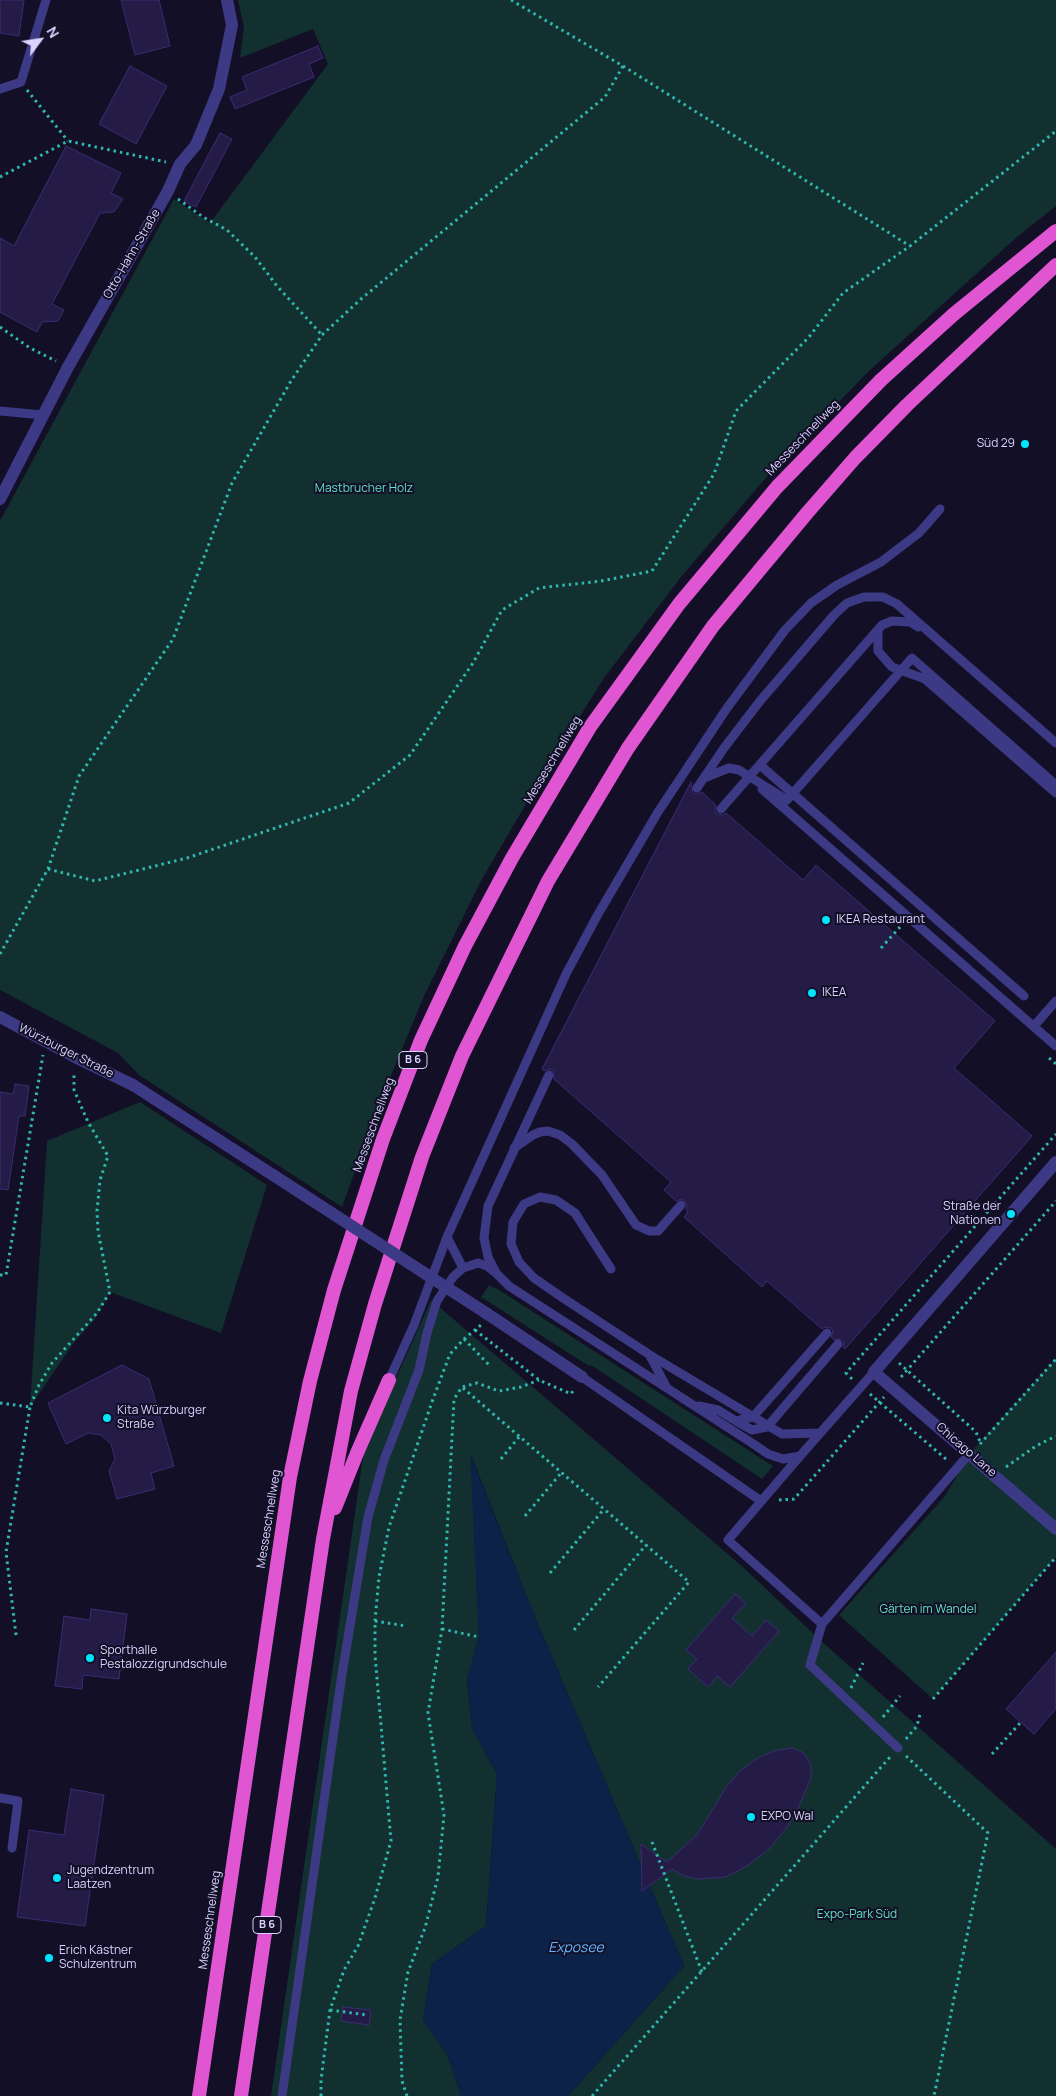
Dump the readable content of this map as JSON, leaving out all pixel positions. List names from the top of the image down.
{
  "streets": {
    "highway": ["Messeschnellweg", "B 6"],
    "street": ["Otto-Hahn-Straße", "Würzburger Straße", "Chicago Lane"]
  },
  "water": ["Exposee"],
  "parks": ["Mastbrucher Holz", "Gärten im Wandel", "Expo-Park Süd"],
  "places": [
    "Süd 29",
    "IKEA Restaurant",
    "IKEA",
    "Straße der Nationen",
    "Kita Würzburger Straße",
    "Sporthalle Pestalozzigrundschule",
    "EXPO Wal",
    "Jugendzentrum Laatzen",
    "Erich Kästner Schulzentrum"
  ],
  "north": "top right"
}
